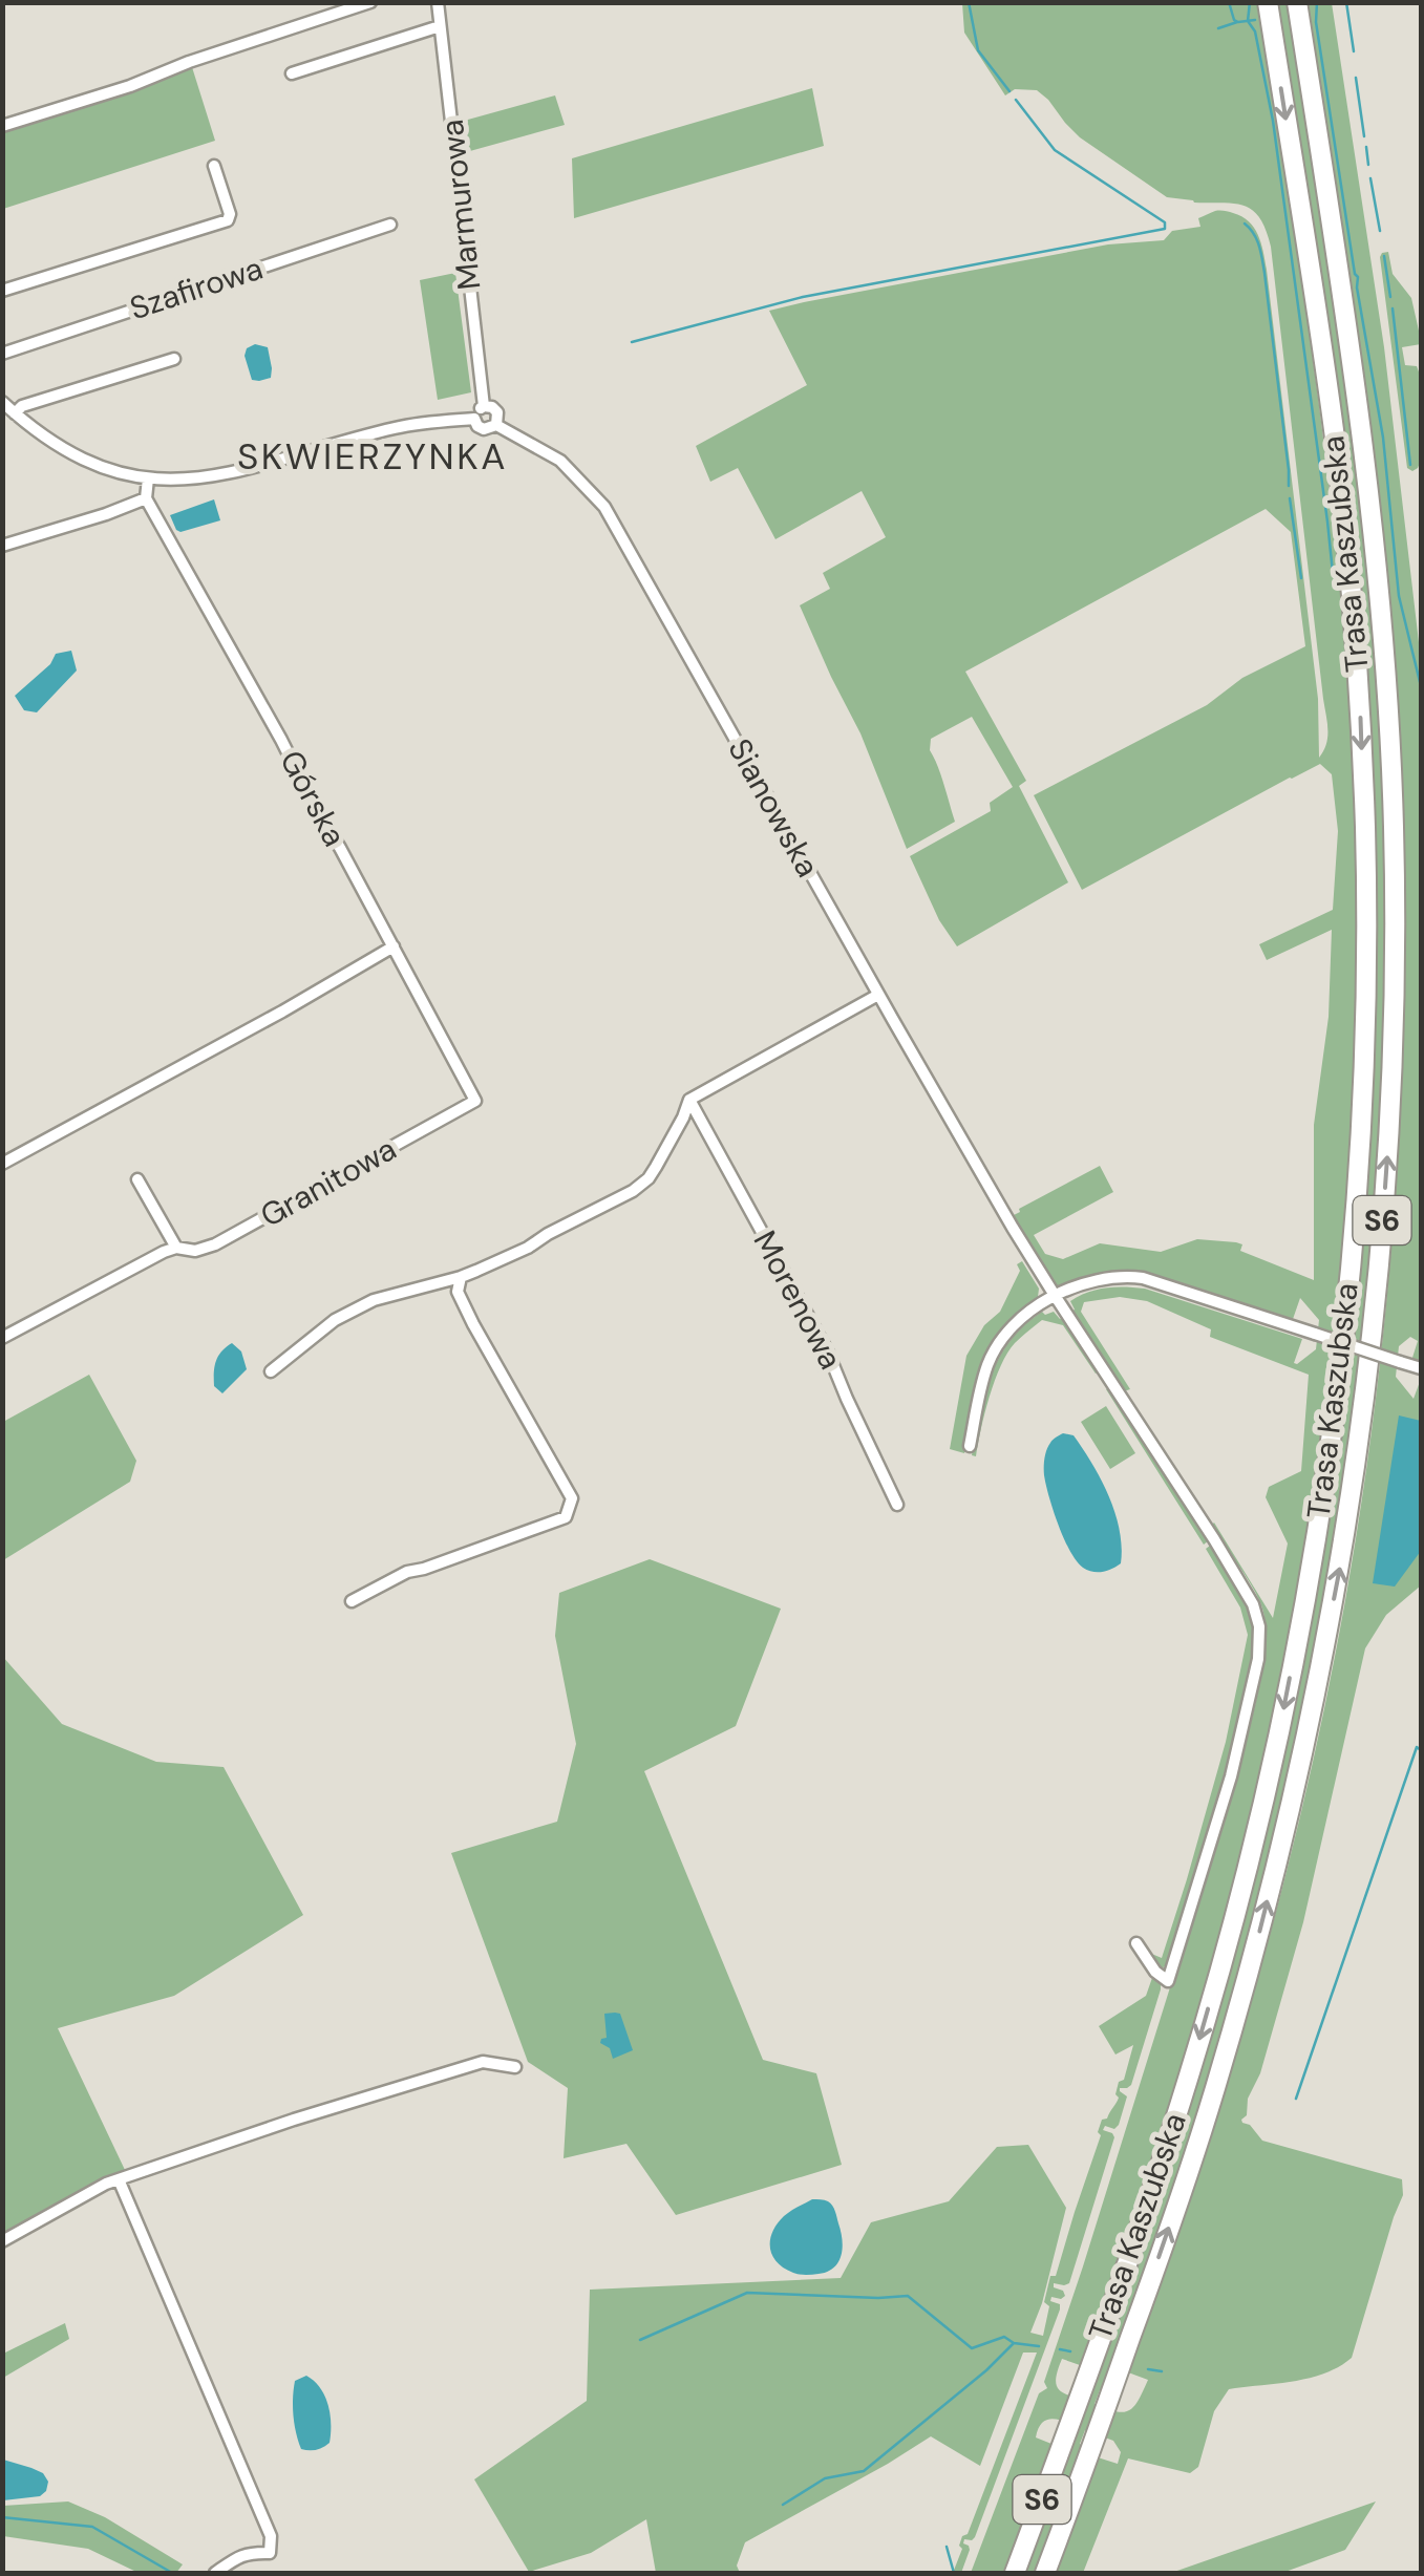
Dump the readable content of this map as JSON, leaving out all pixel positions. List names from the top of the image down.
{
  "streets": {
    "highway": ["Trasa Kaszubska", "S6"],
    "street": [
      "Marmurowa",
      "Szafirowa",
      "Górska",
      "Sianowska",
      "Granitowa",
      "Morenowa"
    ]
  },
  "crossings": [
    ["Marmurowa", "Sianowska"],
    ["Górska", "Granitowa"]
  ],
  "districts": ["SKWIERZYNKA"]
}
